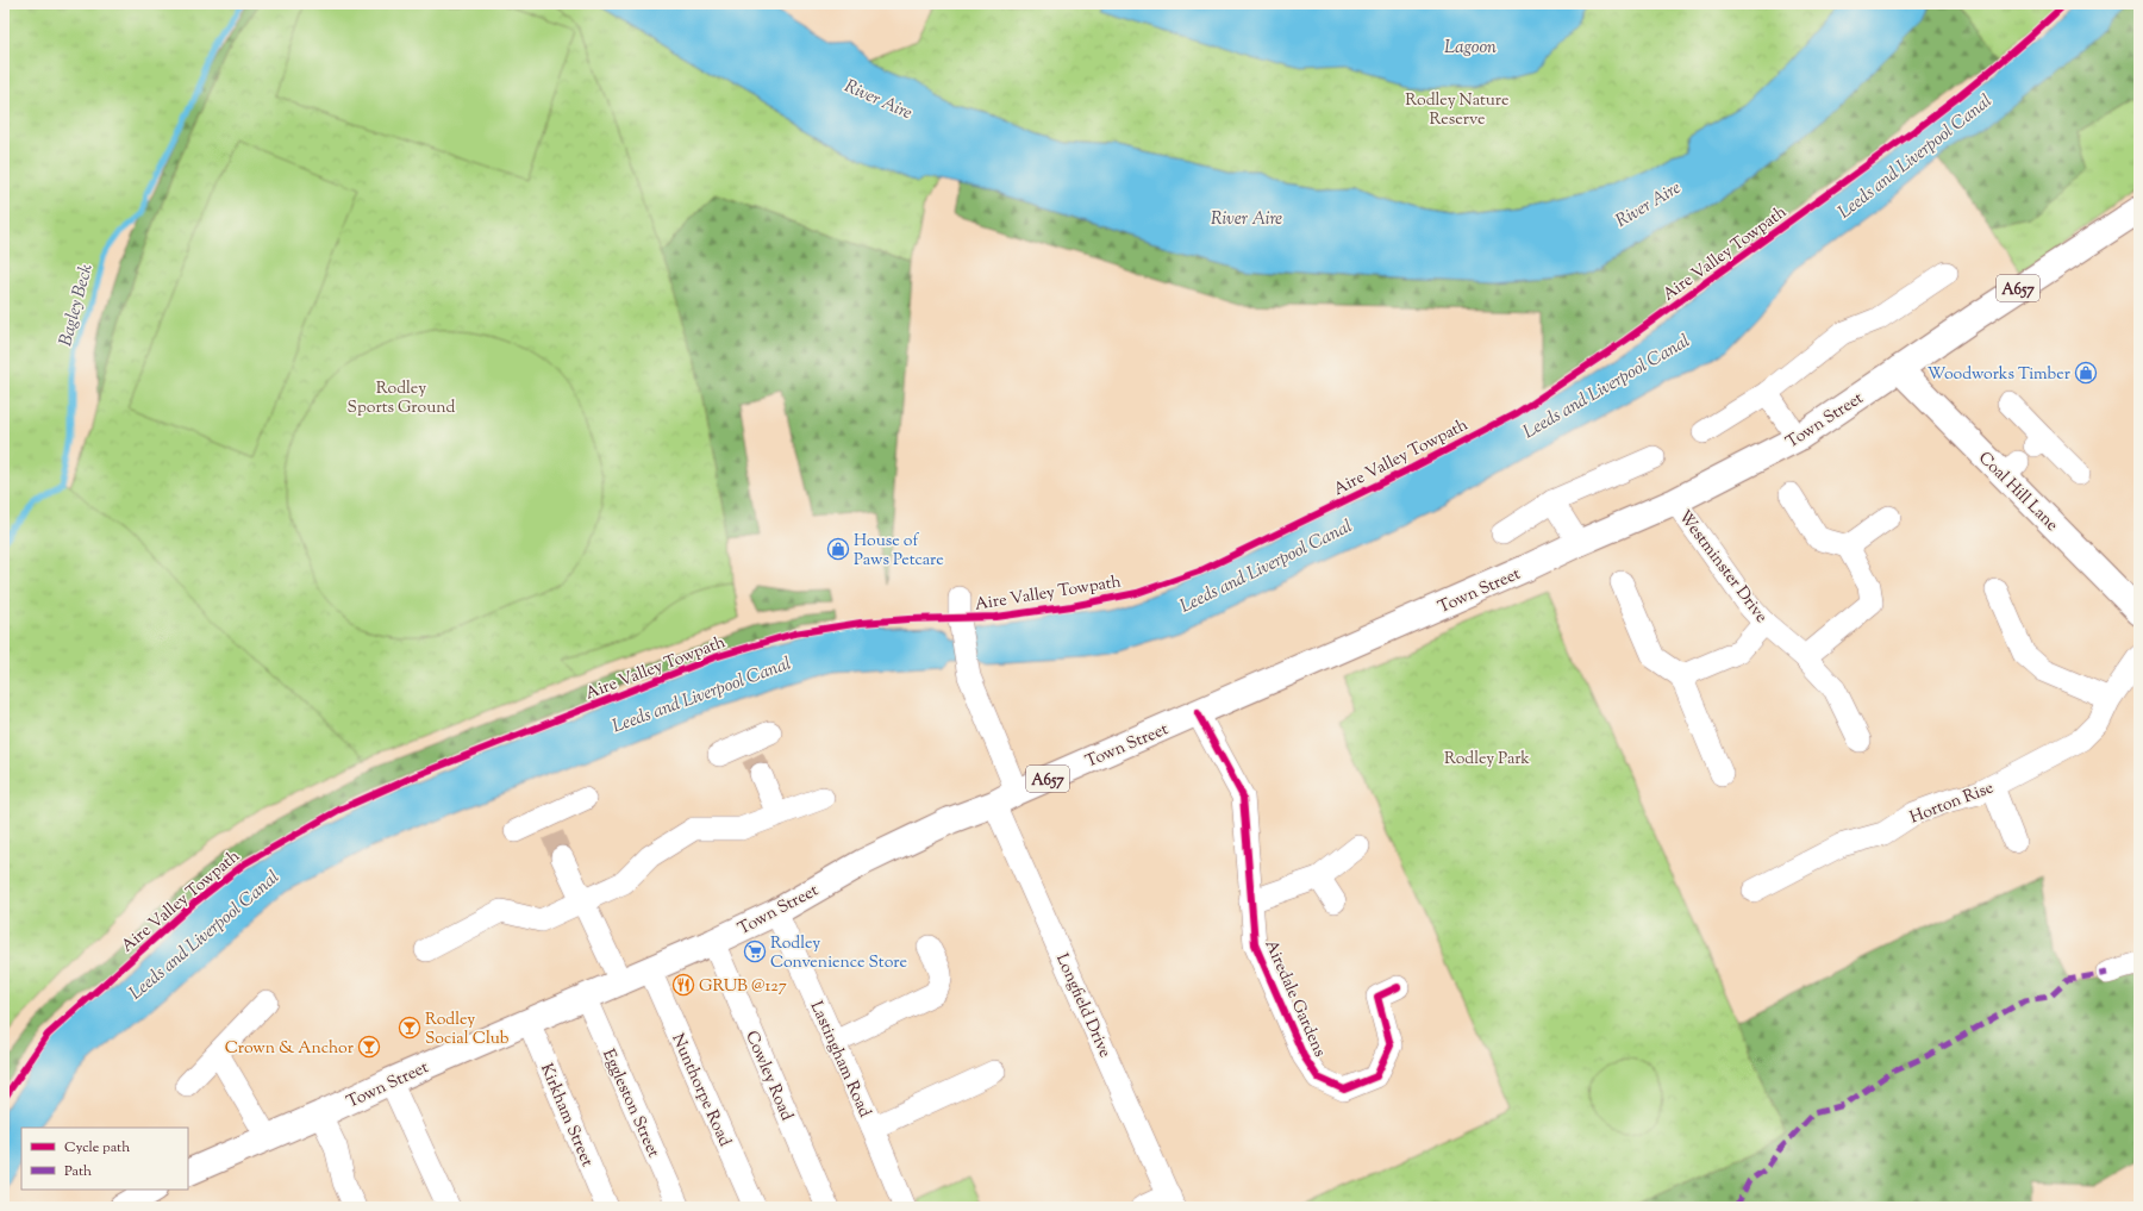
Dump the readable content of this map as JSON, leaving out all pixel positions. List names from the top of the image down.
{
  "streets": {
    "main road": ["A657", "Town Street", "Coal Hill Lane"],
    "street": [
      "Westminster Drive",
      "Horton Rise",
      "Airedale Gardens",
      "Longfield Drive",
      "Lastingham Road",
      "Cowley Road",
      "Nunthorpe Road",
      "Eggleston Street",
      "Kirkham Street"
    ],
    "cycle path": ["Aire Valley Towpath"]
  },
  "crossings": [
    ["A657", "Town Street"],
    ["A657", "Coal Hill Lane"],
    ["Town Street", "Coal Hill Lane"],
    ["Town Street", "Westminster Drive"],
    ["Town Street", "Airedale Gardens"],
    ["Town Street", "Longfield Drive"],
    ["Town Street", "Lastingham Road"],
    ["Town Street", "Cowley Road"],
    ["Town Street", "Nunthorpe Road"],
    ["Town Street", "Eggleston Street"],
    ["Town Street", "Kirkham Street"]
  ],
  "water": [
    "Lagoon",
    "River Aire",
    "Leeds and Liverpool Canal",
    "Bagley Beck"
  ],
  "parks": ["Rodley Nature Reserve", "Rodley Sports Ground", "Rodley Park"],
  "places": {
    "shop": ["Woodworks Timber", "House of Paws Petcare"],
    "supermarket": ["Rodley Convenience Store"],
    "restaurant": ["GRUB @127"],
    "bar": ["Rodley Social Club", "Crown & Anchor"]
  },
  "legend": ["Cycle path", "Path"]
}
